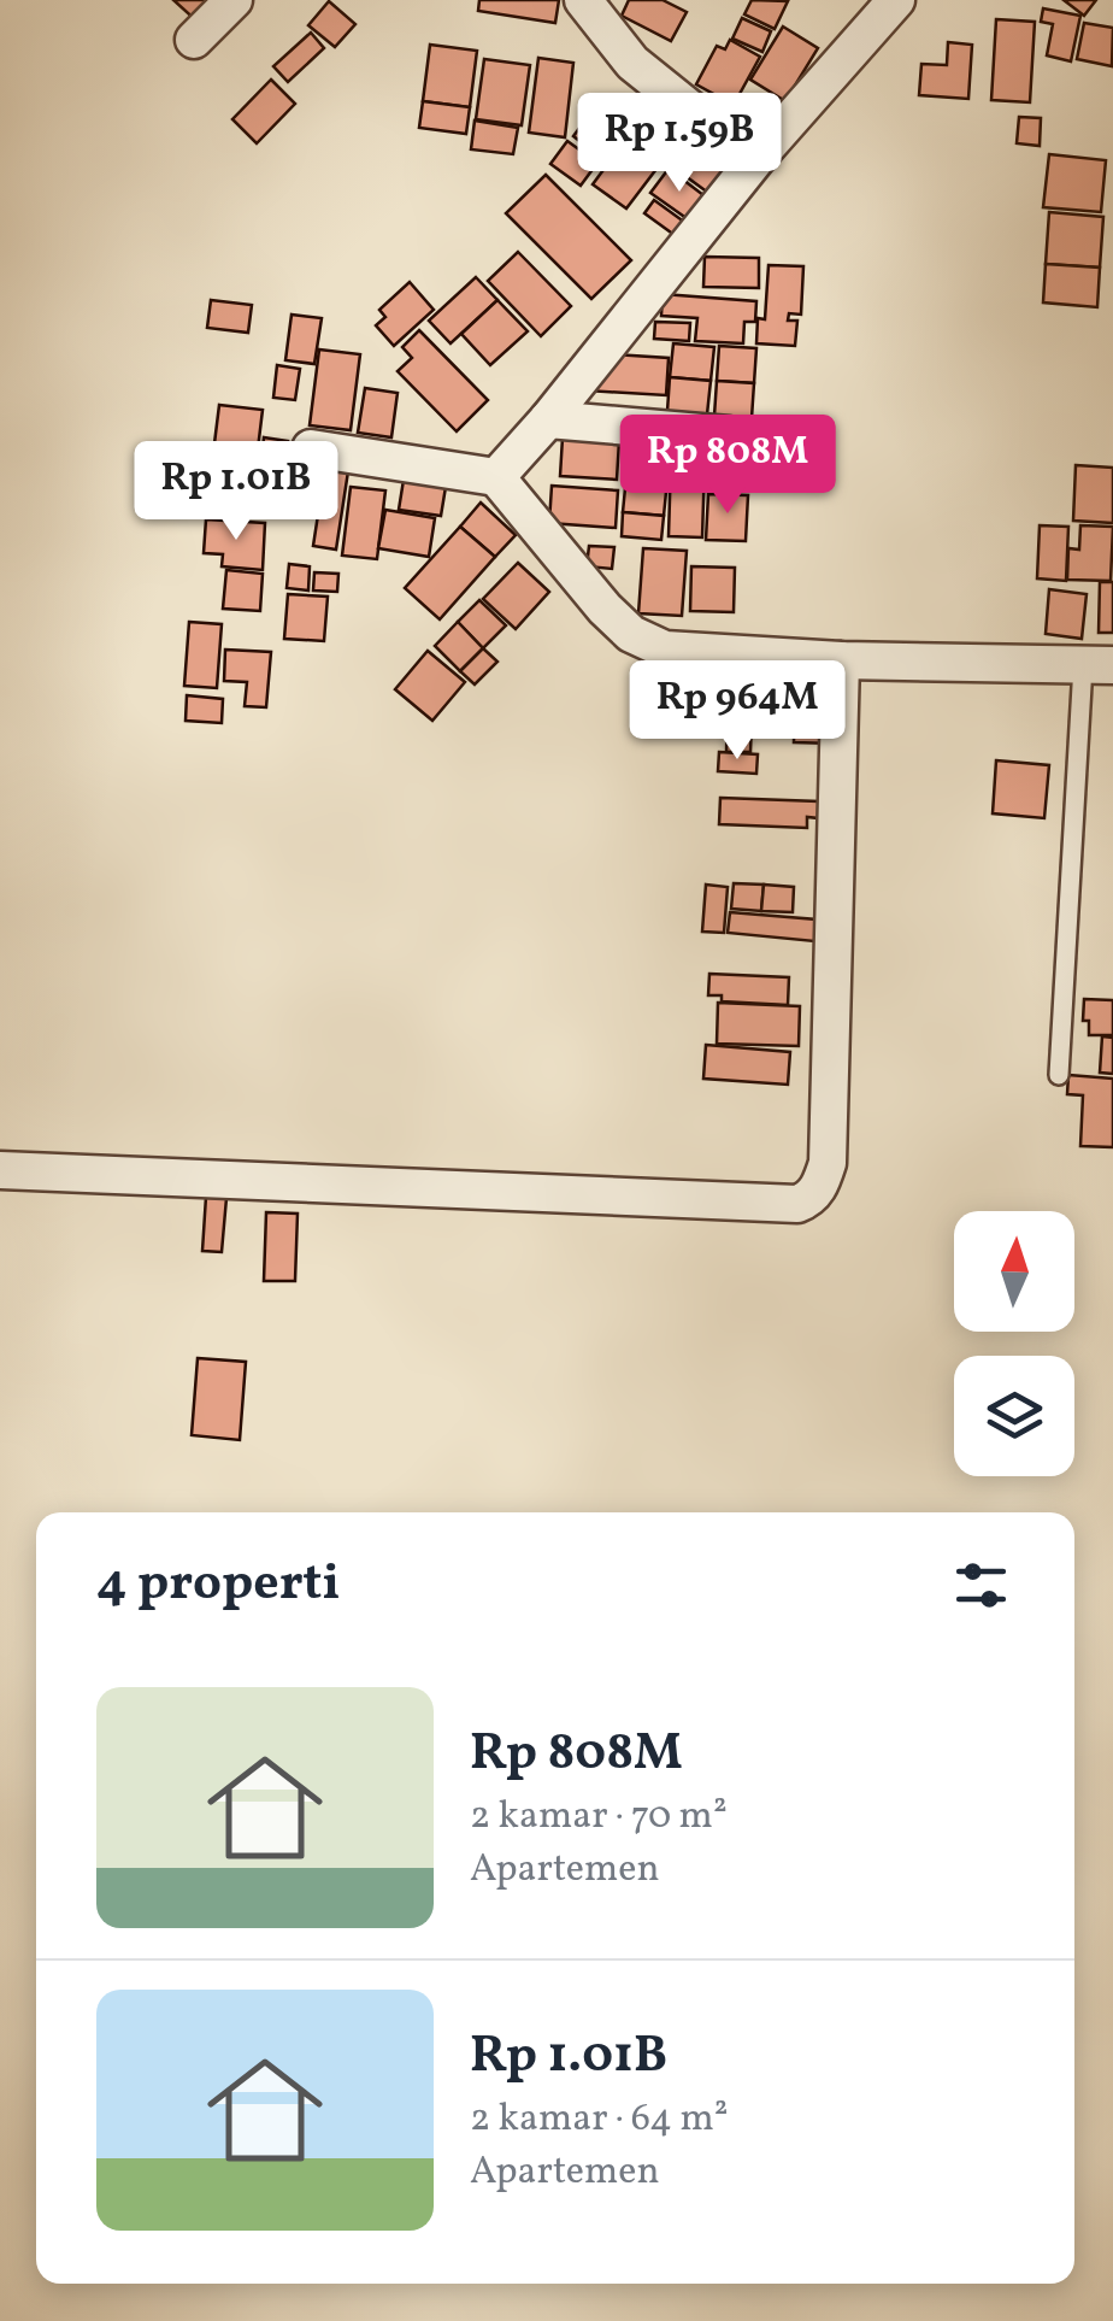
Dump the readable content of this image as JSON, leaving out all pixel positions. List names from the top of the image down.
{
  "north": "top",
  "page": {
    "price": [
      "Rp 1.59B",
      "Rp 808M",
      "Rp 1.01B",
      "Rp 964M"
    ],
    "heading": "4 properti",
    "list": [
      {
        "name": "Rp 808M",
        "note": "2 kamar · 70 m² · Apartemen"
      },
      {
        "name": "Rp 1.01B",
        "note": "2 kamar · 64 m² · Apartemen"
      }
    ]
  }
}
